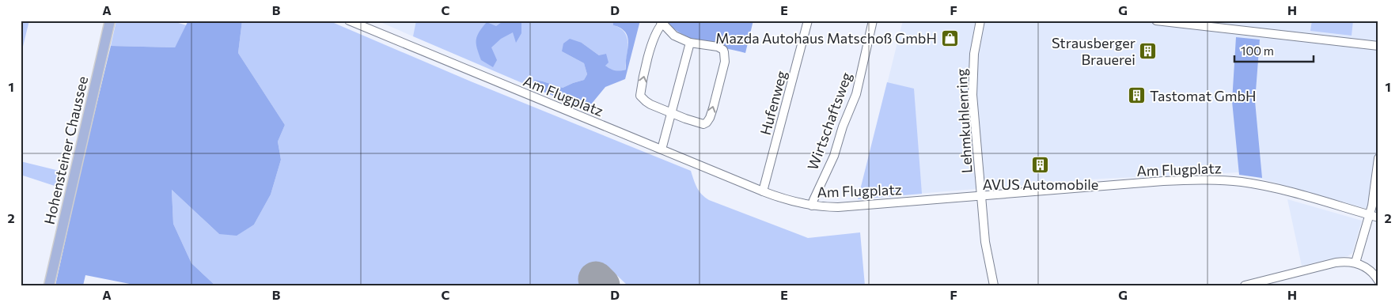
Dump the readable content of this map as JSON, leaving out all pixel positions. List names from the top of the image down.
{
  "streets": {
    "main road": ["Hohensteiner Chaussee"],
    "street": [
      "Am Flugplatz",
      "Hufenweg",
      "Wirtschaftsweg",
      "Lehmkuhlenring"
    ]
  },
  "crossings": [
    ["Am Flugplatz", "Hufenweg"],
    ["Am Flugplatz", "Wirtschaftsweg"],
    ["Am Flugplatz", "Lehmkuhlenring"]
  ],
  "places": {
    "shop": ["Mazda Autohaus Matschoß GmbH"],
    "building": ["Strausberger Brauerei", "Tastomat GmbH", "AVUS Automobile"]
  },
  "scale_bar": "100 m",
  "grid": {
    "columns": [
      "A",
      "B",
      "C",
      "D",
      "E",
      "F",
      "G",
      "H"
    ],
    "rows": ["1", "2"]
  }
}
